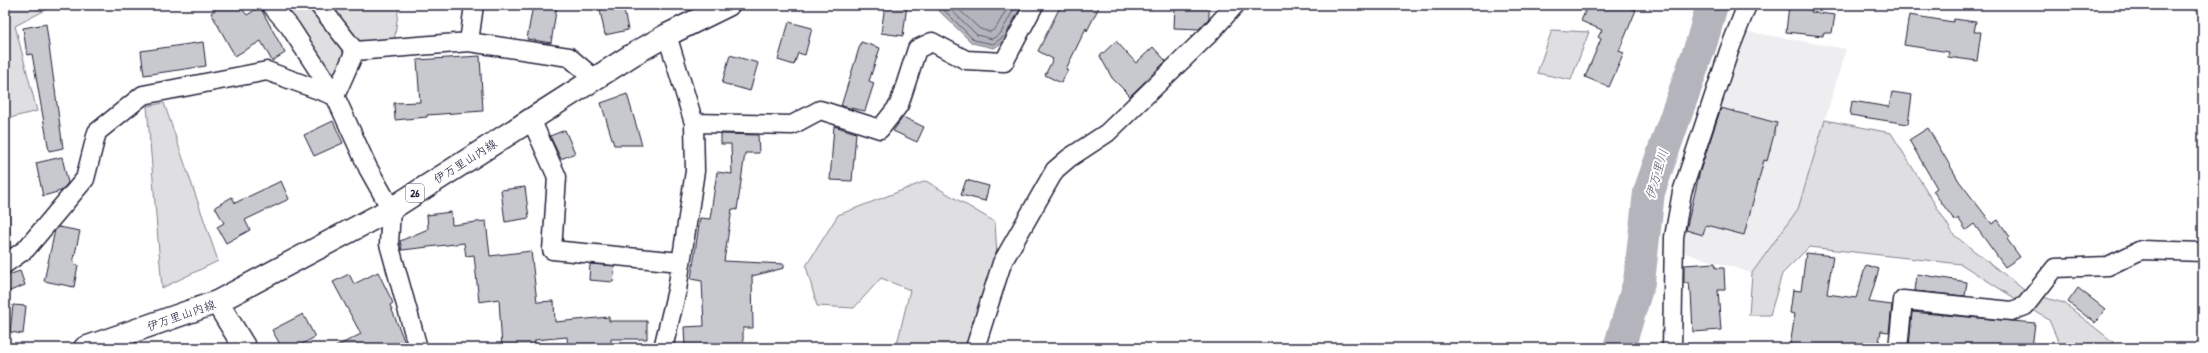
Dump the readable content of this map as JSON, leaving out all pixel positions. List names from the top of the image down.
{
  "streets": {
    "main road": ["伊万里山内線", "26"]
  },
  "water": ["伊万里川"]
}
